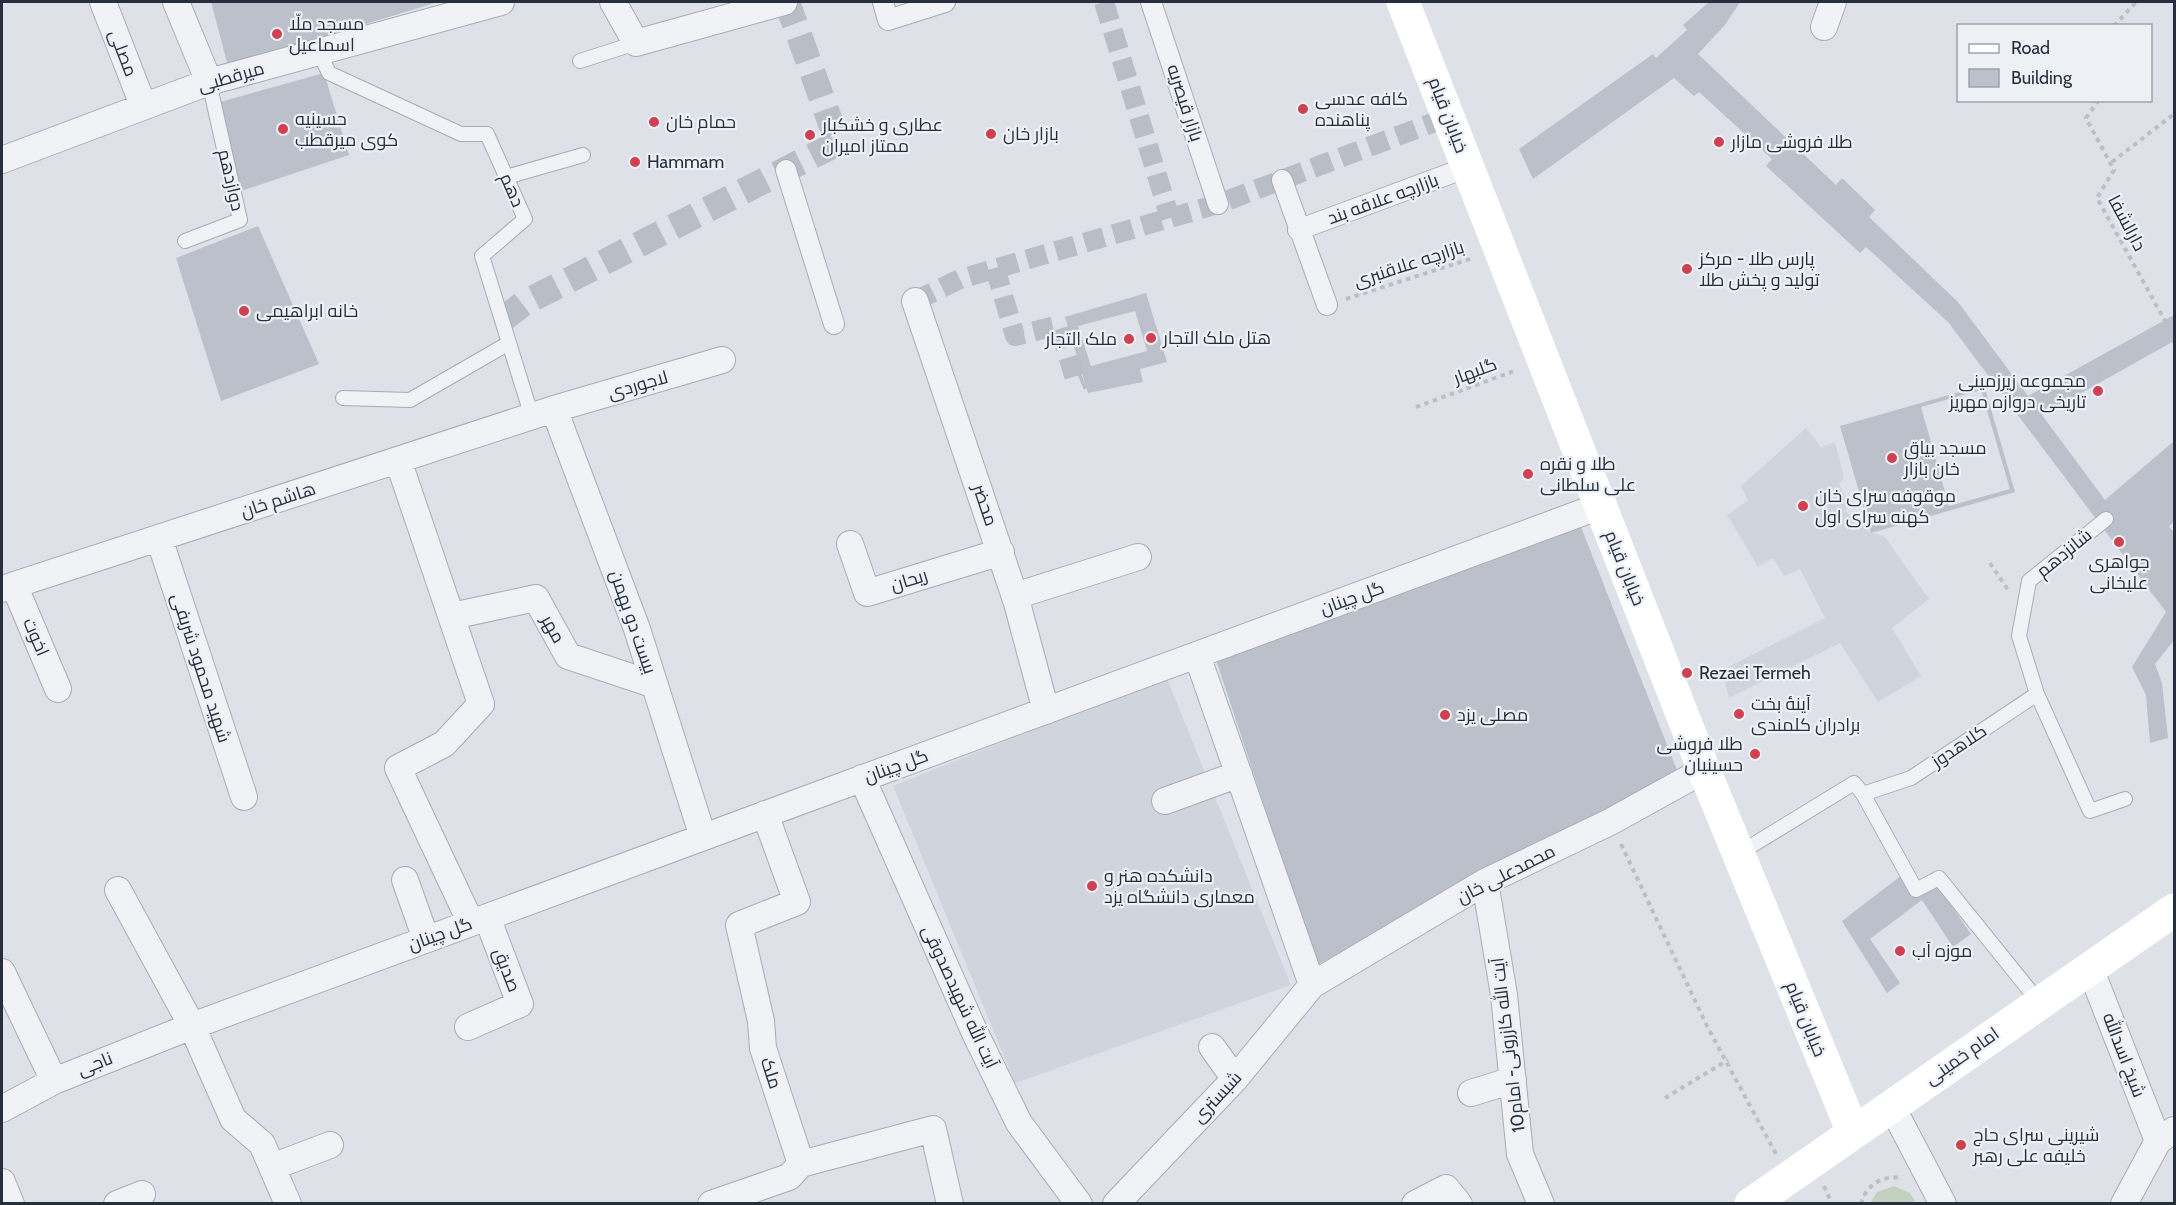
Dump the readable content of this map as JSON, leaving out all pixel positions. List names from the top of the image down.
{
  "streets": {
    "main road": ["خیابان قیام", "امام خمینی"],
    "street": [
      "مصلی",
      "میرقطبی",
      "بازار قیصریه",
      "بازارچه علاقه بند",
      "لاجوردی",
      "هاشم خان",
      "محضر",
      "ریحان",
      "گل چینان",
      "بیست دو بهمن",
      "مهر",
      "اخوت",
      "شهید محمود شریفی",
      "محمدعلی خان",
      "صدیق",
      "آیت الله شهیدصدوقی",
      "آیت الله کازرونی- امام10",
      "شیخ اسدالله",
      "ناجی",
      "ملک",
      "شبستری"
    ],
    "lane": [
      "دوازدهم",
      "دهم",
      "شانزدهم",
      "کلاهدوز"
    ],
    "path": ["دارالشفا", "بازارچه علاقنبری", "گلبهار"]
  },
  "crossings": [
    ["مصلی", "میرقطبی"],
    ["میرقطبی", "دوازدهم"],
    ["میرقطبی", "دهم"],
    ["خیابان قیام", "بازارچه علاقه بند"],
    ["خیابان قیام", "بازارچه علاقنبری"],
    ["خیابان قیام", "گلبهار"],
    ["خیابان قیام", "گل چینان"],
    ["خیابان قیام", "کلاهدوز"],
    ["خیابان قیام", "محمدعلی خان"],
    ["خیابان قیام", "امام خمینی"],
    ["دهم", "لاجوردی"],
    ["دهم", "هاشم خان"],
    ["دهم", "بیست دو بهمن"],
    ["لاجوردی", "هاشم خان"],
    ["لاجوردی", "بیست دو بهمن"],
    ["هاشم خان", "بیست دو بهمن"],
    ["هاشم خان", "اخوت"],
    ["هاشم خان", "شهید محمود شریفی"],
    ["محضر", "ریحان"],
    ["محضر", "گل چینان"],
    ["شانزدهم", "کلاهدوز"],
    ["گل چینان", "بیست دو بهمن"],
    ["گل چینان", "صدیق"],
    ["گل چینان", "آیت الله شهیدصدوقی"],
    ["گل چینان", "ناجی"],
    ["گل چینان", "ملک"],
    ["بیست دو بهمن", "مهر"],
    ["محمدعلی خان", "آیت الله کازرونی- امام10"],
    ["محمدعلی خان", "شبستری"],
    ["شیخ اسدالله", "امام خمینی"]
  ],
  "places": [
    "مسجد ملّا اسماعیل",
    "کافه عدسی پناهنده",
    "حمام خان",
    "حسینیه کوی میرقطب",
    "بازار خان",
    "عطاری و خشکبار ممتاز امیران",
    "طلا فروشی مازار",
    "Hammam",
    "پارس طلا - مرکز تولید و پخش طلا",
    "خانه ابراهیمی",
    "هتل ملک التجار",
    "ملک التجار",
    "مجموعه زیرزمینی تاریخی دروازه مهریز",
    "مسجد بیاق خان بازار",
    "طلا و نقره علی سلطانی",
    "موقوفه سرای خان کهنه سرای اول",
    "جواهری علیخانی",
    "Rezaei Termeh",
    "آینهٔ بخت برادران کلمندی",
    "مصلی یزد",
    "طلا فروشی حسینیان",
    "دانشکده هنر و معماری دانشگاه یزد",
    "موزه آب",
    "شیرینی سرای حاج خلیفه علی رهبر"
  ],
  "legend": ["Road", "Building"]
}
